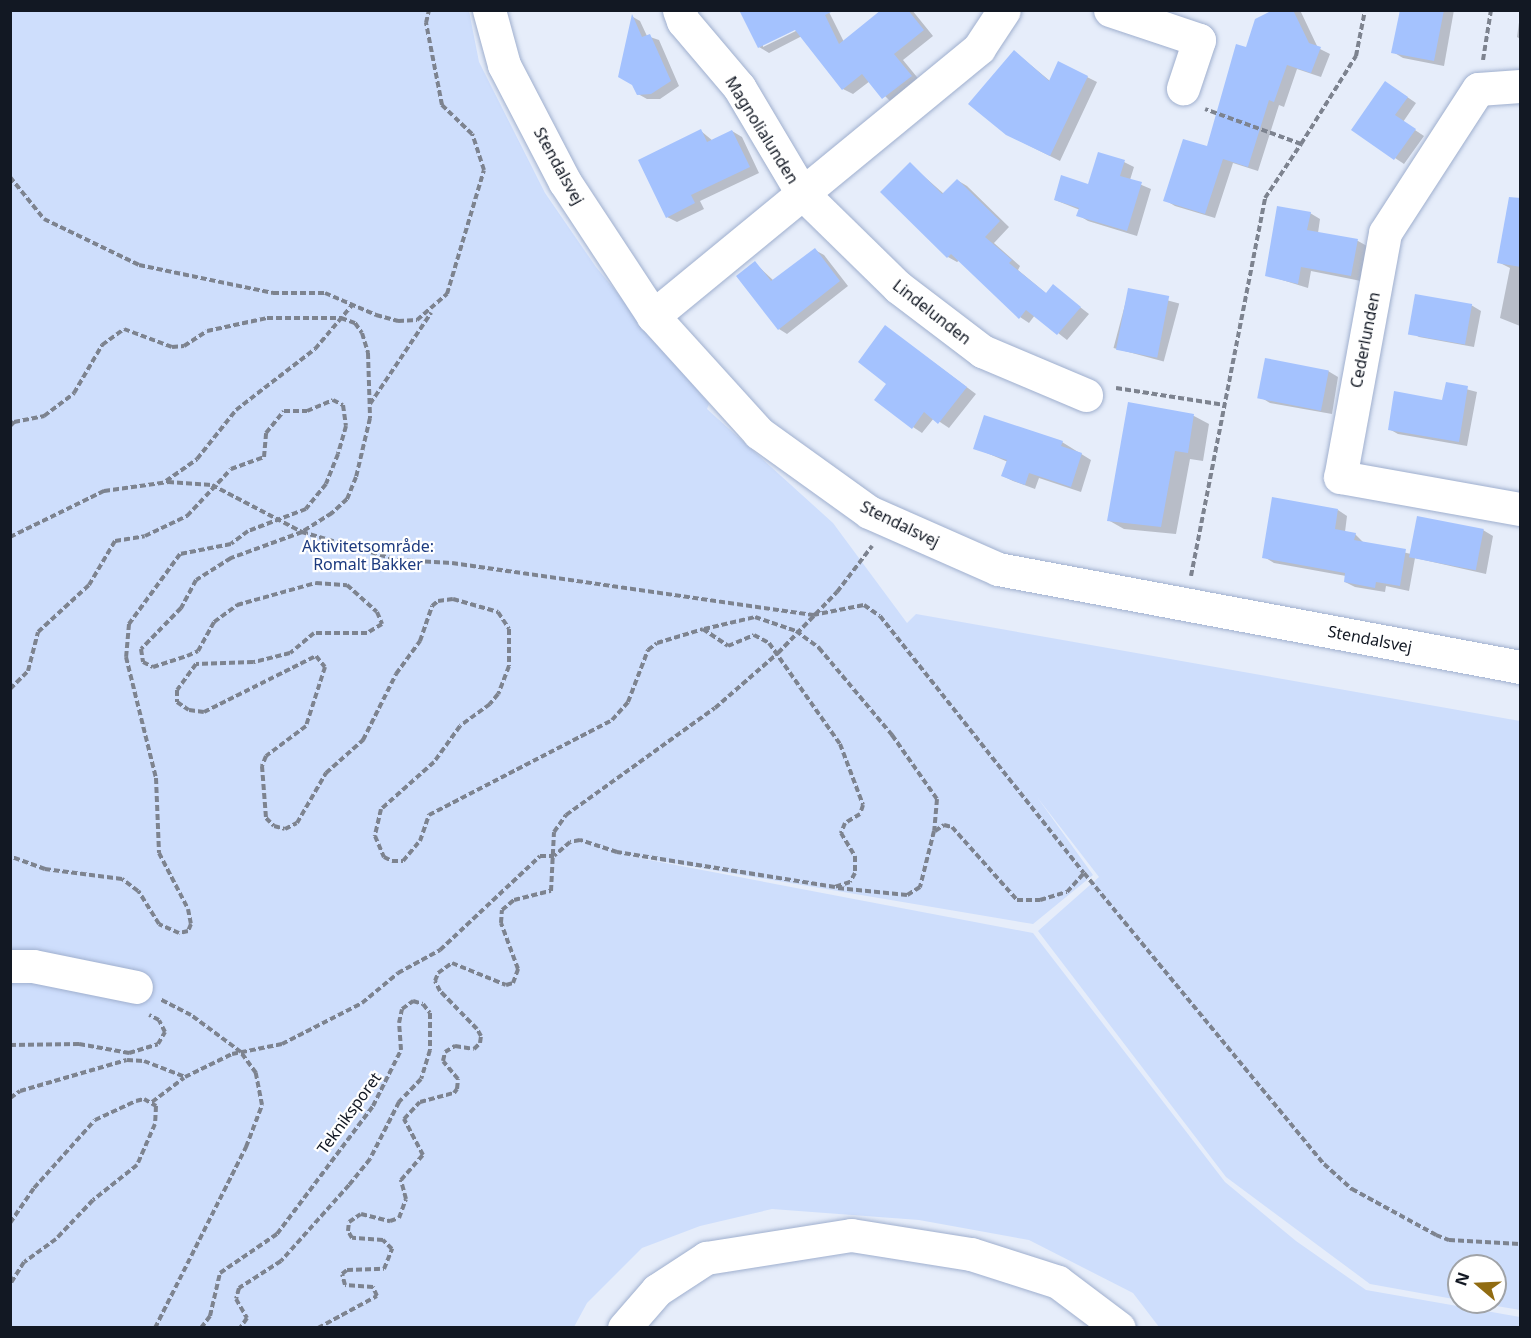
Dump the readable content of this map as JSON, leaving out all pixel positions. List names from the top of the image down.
{
  "streets": {
    "street": [
      "Magnolialunden",
      "Stendalsvej",
      "Lindelunden",
      "Cederlunden"
    ],
    "path": ["Tekniksporet"]
  },
  "crossings": [
    ["Magnolialunden", "Lindelunden"]
  ],
  "parks": ["Aktivitetsområde: Romalt Bakker"],
  "north": "left"
}
